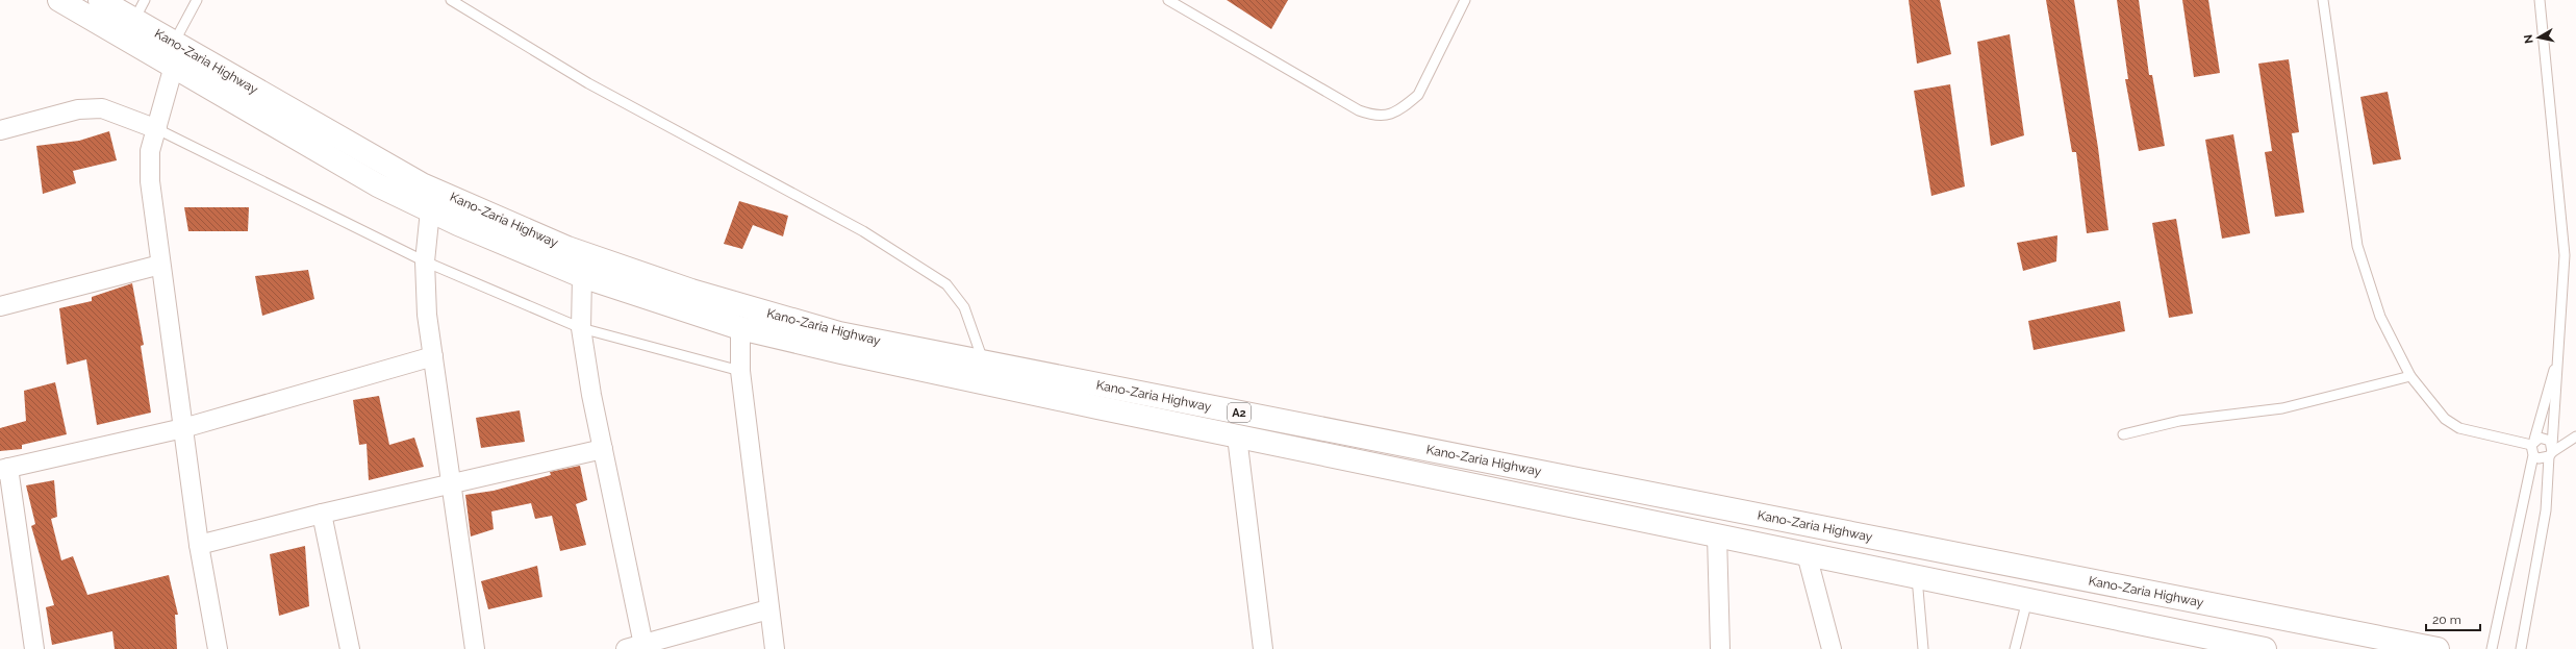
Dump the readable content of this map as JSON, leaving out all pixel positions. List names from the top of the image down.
{
  "streets": {
    "highway": ["Kano-Zaria Highway", "A2"]
  },
  "scale_bar": "20 m",
  "north": "left"
}
